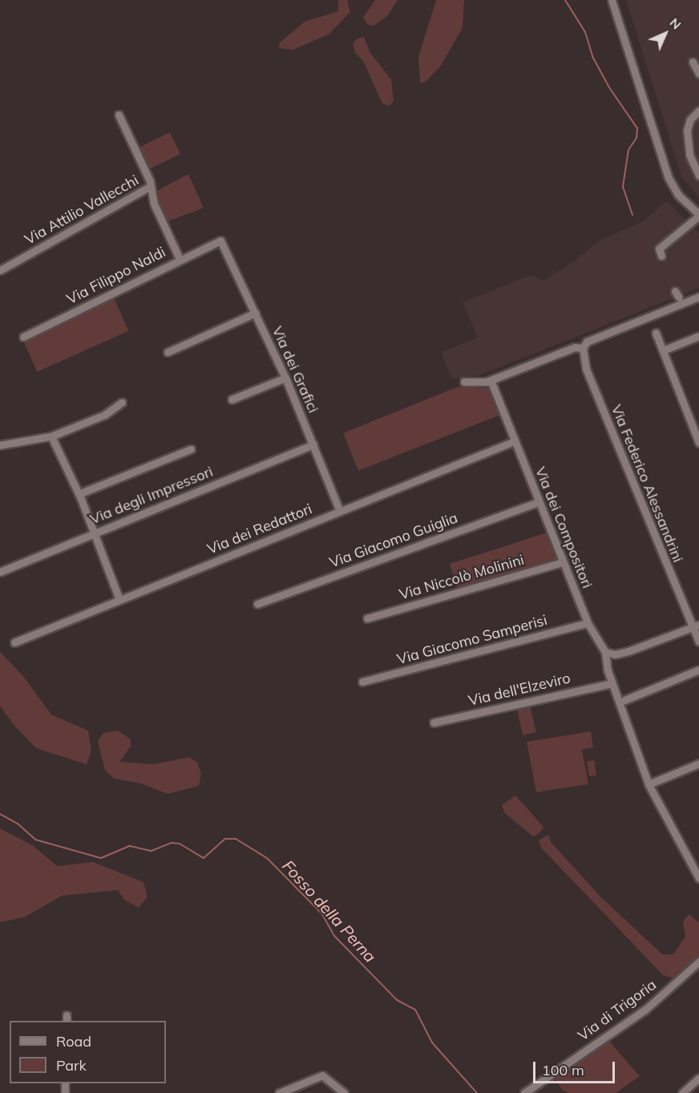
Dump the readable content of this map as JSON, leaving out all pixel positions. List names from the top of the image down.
{
  "streets": {
    "street": [
      "Via Attilio Vallecchi",
      "Via Filippo Naldi",
      "Via dei Grafici",
      "Via Federico Alessandrini",
      "Via degli Impressori",
      "Via dei Compositori",
      "Via dei Redattori",
      "Via Giacomo Guiglia",
      "Via Niccolò Molinini",
      "Via Giacomo Samperisi",
      "Via dell'Elzeviro",
      "Via di Trigoria"
    ]
  },
  "crossings": [
    ["Via Filippo Naldi", "Via dei Grafici"],
    ["Via dei Grafici", "Via degli Impressori"],
    ["Via dei Grafici", "Via dei Redattori"],
    ["Via dei Compositori", "Via dei Redattori"],
    ["Via dei Compositori", "Via Giacomo Guiglia"],
    ["Via dei Compositori", "Via Niccolò Molinini"],
    ["Via dei Compositori", "Via Giacomo Samperisi"],
    ["Via dei Compositori", "Via dell'Elzeviro"]
  ],
  "water": ["Fosso della Perna"],
  "legend": ["Road", "Park"],
  "scale_bar": "100 m",
  "north": "top right"
}
